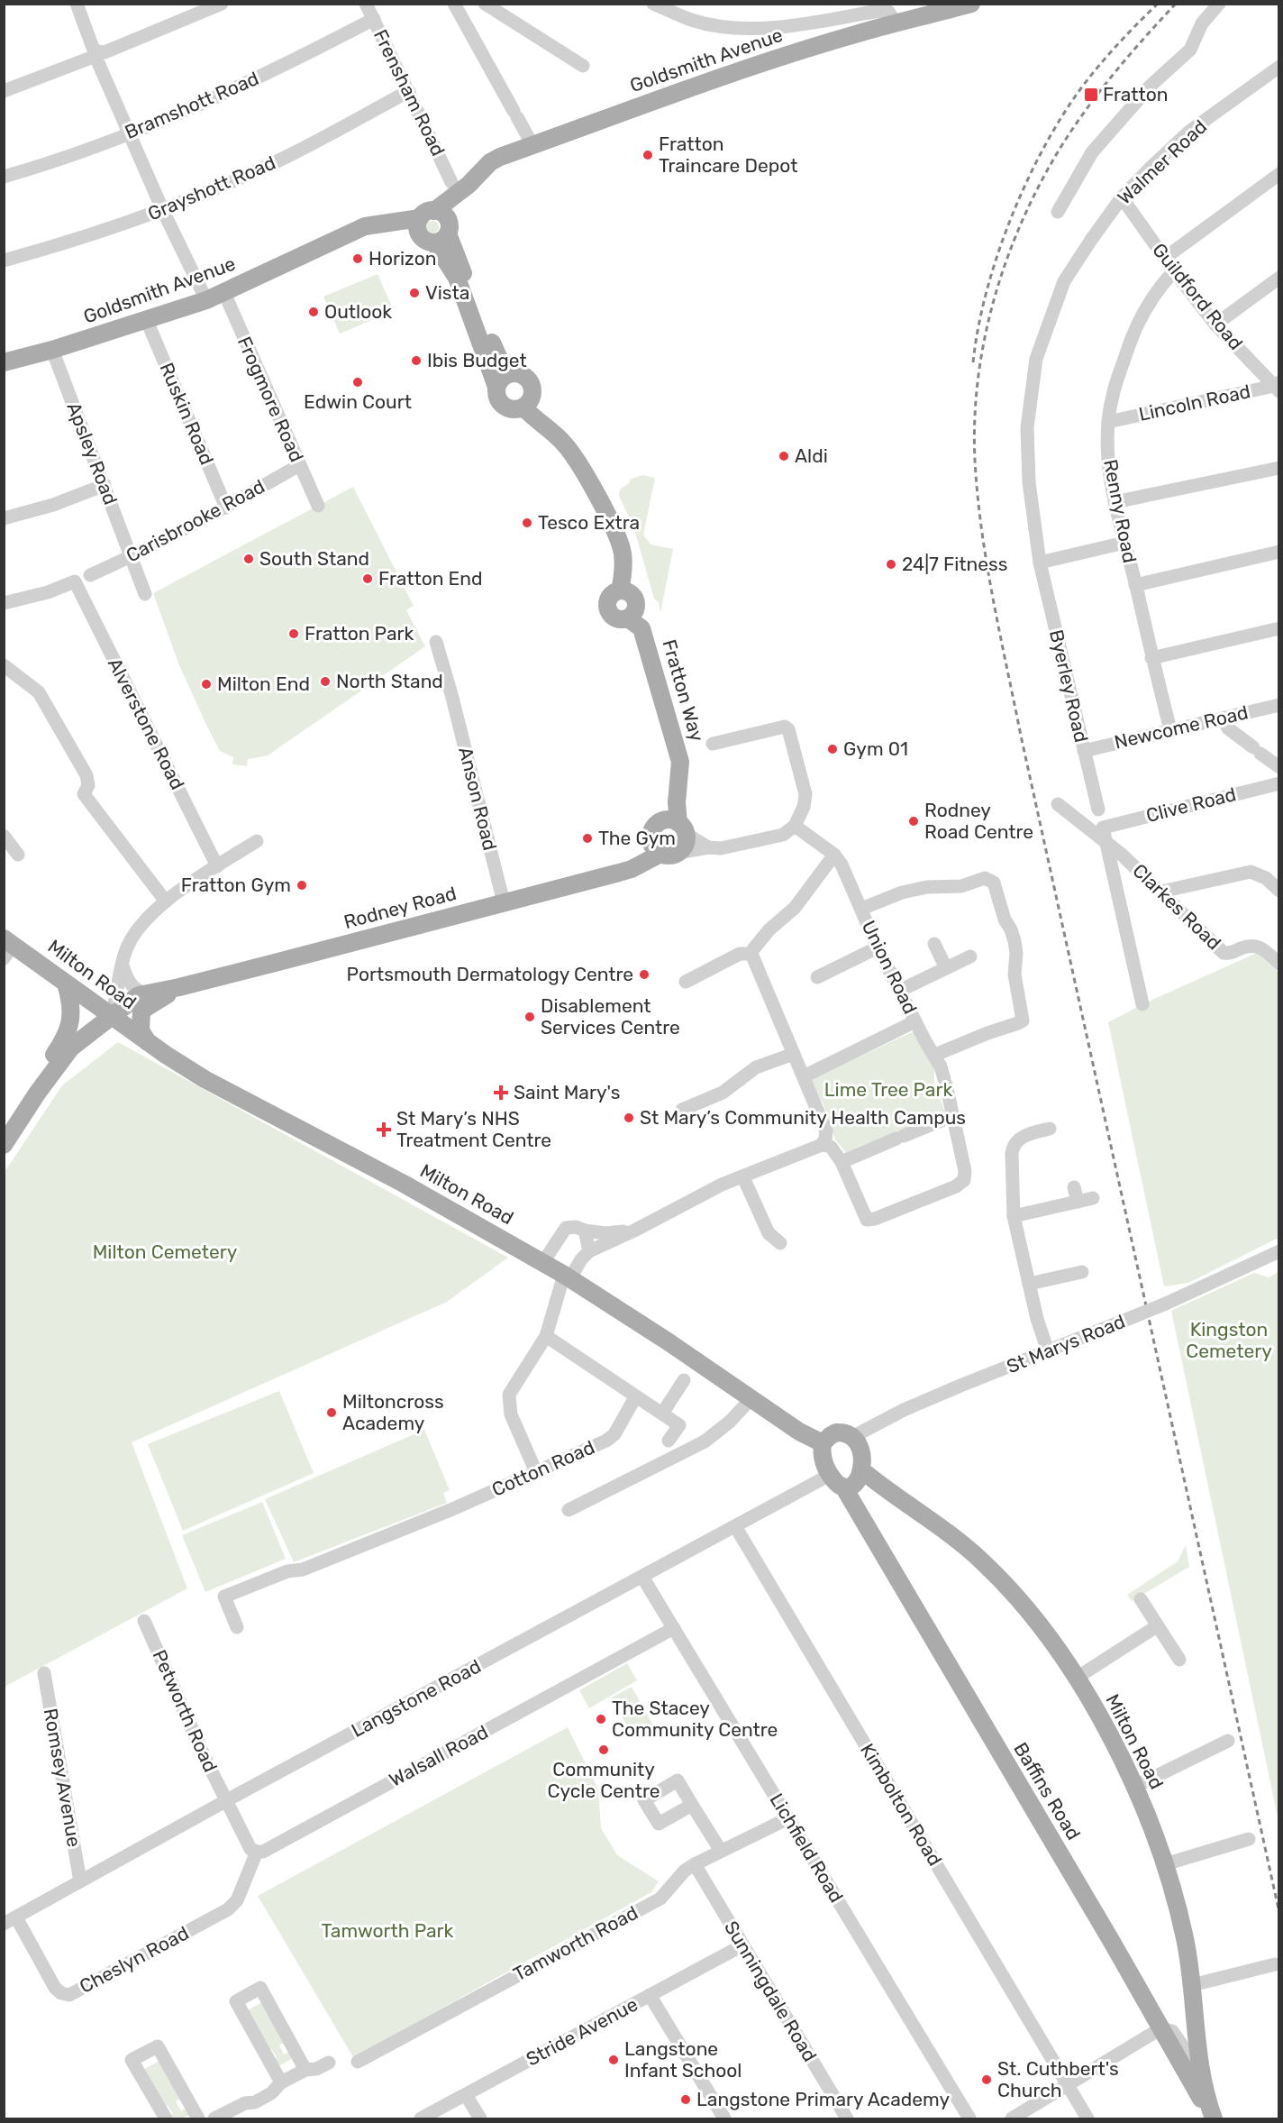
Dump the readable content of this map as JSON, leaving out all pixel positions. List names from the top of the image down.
{
  "streets": {
    "main road": [
      "Goldsmith Avenue",
      "Fratton Way",
      "Rodney Road",
      "Milton Road",
      "Baffins Road"
    ],
    "street": [
      "Frensham Road",
      "Bramshott Road",
      "Walmer Road",
      "Grayshott Road",
      "Guildford Road",
      "Frogmore Road",
      "Lincoln Road",
      "Ruskin Road",
      "Apsley Road",
      "Renny Road",
      "Carisbrooke Road",
      "Byerley Road",
      "Alverstone Road",
      "Newcome Road",
      "Anson Road",
      "Clive Road",
      "Clarkes Road",
      "Union Road",
      "St Marys Road",
      "Cotton Road",
      "Langstone Road",
      "Petworth Road",
      "Walsall Road",
      "Romsey Avenue",
      "Kimbolton Road",
      "Lichfield Road",
      "Tamworth Road",
      "Cheslyn Road",
      "Sunningdale Road",
      "Stride Avenue"
    ]
  },
  "crossings": [
    ["Goldsmith Avenue", "Frensham Road"],
    ["Goldsmith Avenue", "Frogmore Road"],
    ["Goldsmith Avenue", "Ruskin Road"],
    ["Goldsmith Avenue", "Apsley Road"],
    ["Goldsmith Avenue", "Fratton Way"],
    ["Frensham Road", "Bramshott Road"],
    ["Frensham Road", "Grayshott Road"],
    ["Walmer Road", "Guildford Road"],
    ["Walmer Road", "Byerley Road"],
    ["Guildford Road", "Lincoln Road"],
    ["Guildford Road", "Renny Road"],
    ["Frogmore Road", "Carisbrooke Road"],
    ["Lincoln Road", "Renny Road"],
    ["Ruskin Road", "Carisbrooke Road"],
    ["Apsley Road", "Carisbrooke Road"],
    ["Renny Road", "Newcome Road"],
    ["Byerley Road", "Newcome Road"],
    ["Fratton Way", "Rodney Road"],
    ["Anson Road", "Rodney Road"],
    ["Clive Road", "Clarkes Road"],
    ["Rodney Road", "Milton Road"],
    ["Milton Road", "St Marys Road"],
    ["Milton Road", "Langstone Road"],
    ["Milton Road", "Baffins Road"],
    ["St Marys Road", "Langstone Road"],
    ["St Marys Road", "Baffins Road"],
    ["Langstone Road", "Petworth Road"],
    ["Langstone Road", "Romsey Avenue"],
    ["Langstone Road", "Baffins Road"],
    ["Langstone Road", "Kimbolton Road"],
    ["Langstone Road", "Lichfield Road"],
    ["Langstone Road", "Cheslyn Road"],
    ["Walsall Road", "Lichfield Road"],
    ["Walsall Road", "Cheslyn Road"],
    ["Lichfield Road", "Tamworth Road"],
    ["Tamworth Road", "Sunningdale Road"],
    ["Sunningdale Road", "Stride Avenue"]
  ],
  "parks": [
    "Lime Tree Park",
    "Milton Cemetery",
    "Kingston Cemetery",
    "Tamworth Park"
  ],
  "places": {
    "transit": ["Fratton"],
    "other": [
      "Fratton Traincare Depot",
      "Horizon",
      "Vista",
      "Outlook",
      "Ibis Budget",
      "Edwin Court",
      "Aldi",
      "Tesco Extra",
      "South Stand",
      "24|7 Fitness",
      "Fratton End",
      "Fratton Park",
      "North Stand",
      "Milton End",
      "Gym 01",
      "Rodney Road Centre",
      "The Gym",
      "Fratton Gym",
      "Portsmouth Dermatology Centre",
      "Disablement Services Centre",
      "St Mary’s Community Health Campus",
      "Miltoncross Academy",
      "The Stacey Community Centre",
      "Community Cycle Centre",
      "Langstone Infant School",
      "St. Cuthbert's Church",
      "Langstone Primary Academy"
    ],
    "health": ["Saint Mary's", "St Mary’s NHS Treatment Centre"]
  }
}
